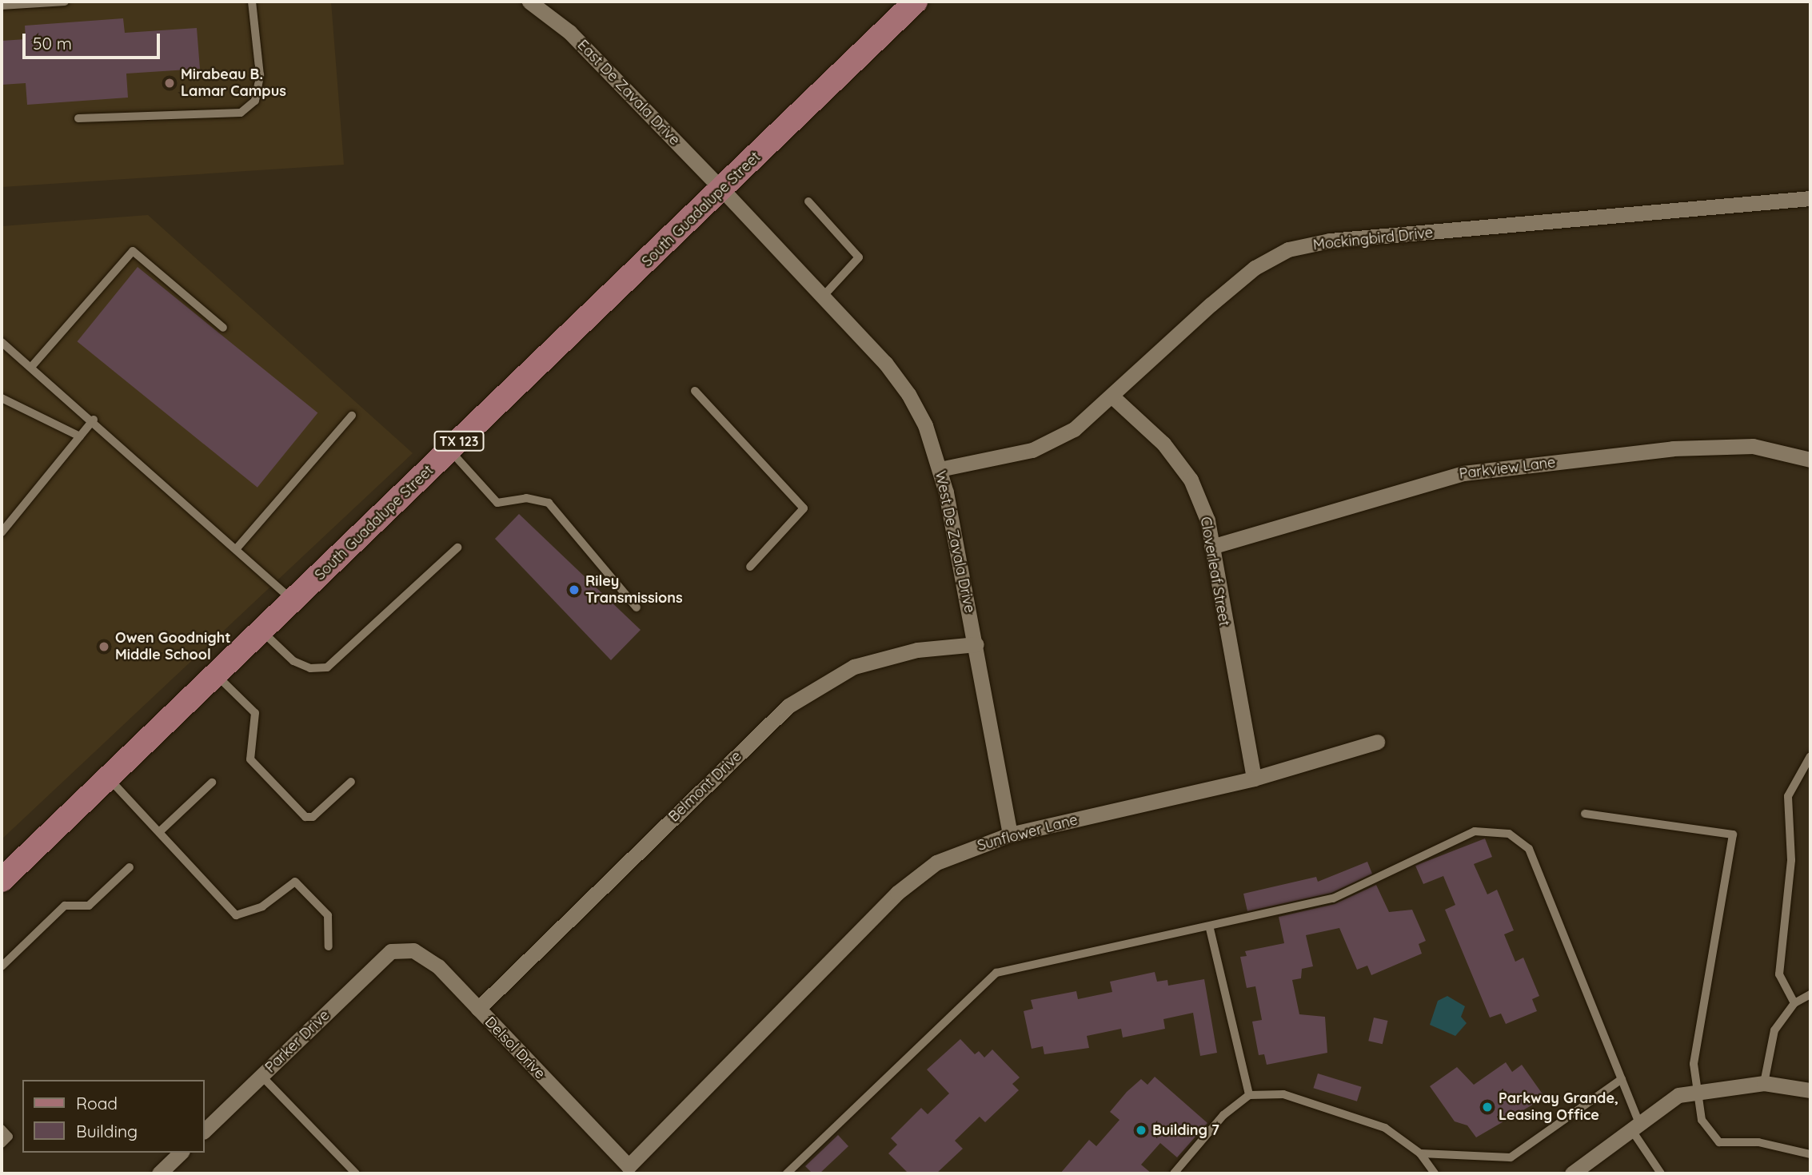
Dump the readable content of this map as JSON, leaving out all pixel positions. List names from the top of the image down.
{
  "streets": {
    "main road": ["South Guadalupe Street", "TX 123"],
    "street": [
      "East De Zavala Drive",
      "Mockingbird Drive",
      "Parkview Lane",
      "West De Zavala Drive",
      "Cloverleaf Street",
      "Belmont Drive",
      "Sunflower Lane",
      "Parker Drive",
      "Delsol Drive"
    ]
  },
  "crossings": [
    ["East De Zavala Drive", "South Guadalupe Street"],
    ["East De Zavala Drive", "West De Zavala Drive"],
    ["South Guadalupe Street", "West De Zavala Drive"],
    ["Mockingbird Drive", "West De Zavala Drive"],
    ["Mockingbird Drive", "Cloverleaf Street"],
    ["Parkview Lane", "Cloverleaf Street"],
    ["West De Zavala Drive", "Belmont Drive"],
    ["West De Zavala Drive", "Sunflower Lane"],
    ["Cloverleaf Street", "Sunflower Lane"],
    ["Belmont Drive", "Delsol Drive"],
    ["Sunflower Lane", "Delsol Drive"],
    ["Parker Drive", "Delsol Drive"]
  ],
  "places": [
    "Mirabeau B. Lamar Campus",
    "Riley Transmissions",
    "Owen Goodnight Middle School",
    "Parkway Grande, Leasing Office",
    "Building 7"
  ],
  "legend": ["Road", "Building"],
  "scale_bar": "50 m"
}
